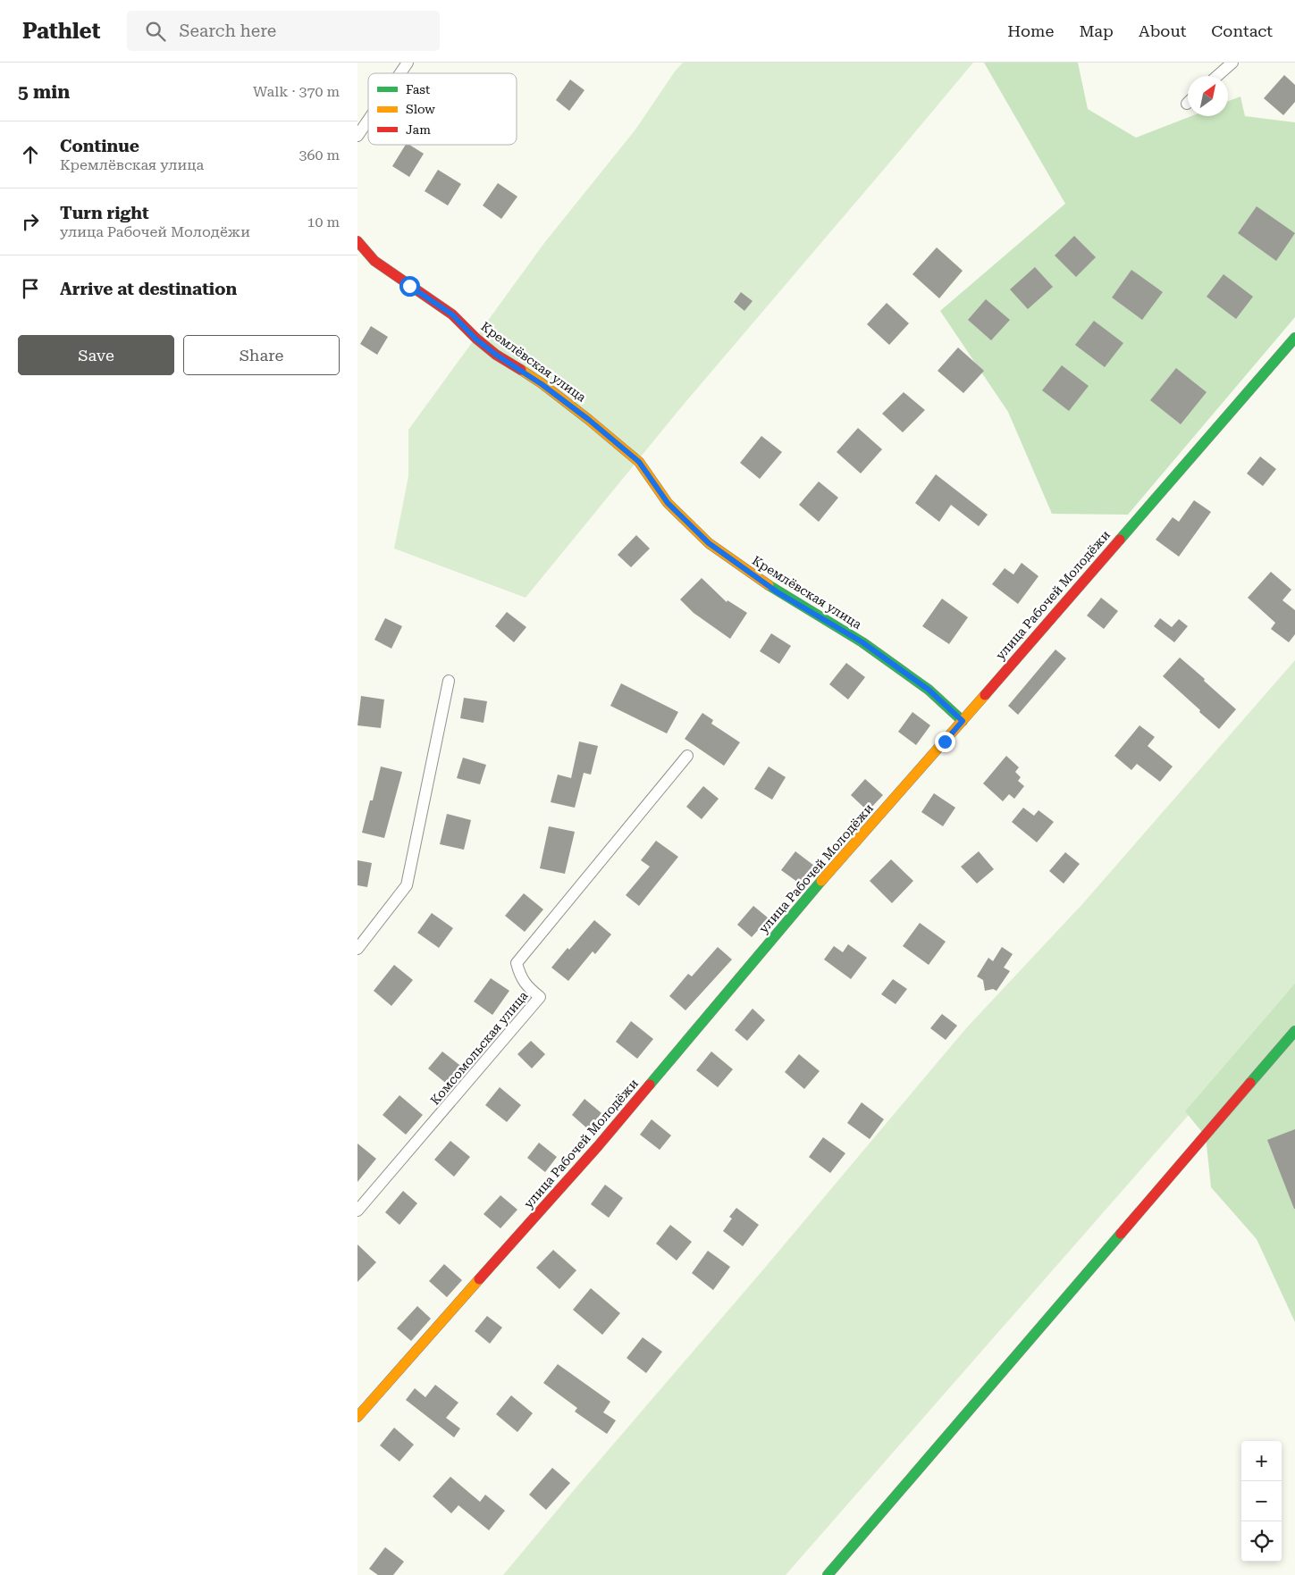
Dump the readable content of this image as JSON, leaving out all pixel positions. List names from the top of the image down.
{
  "streets": {
    "street": ["Кремлёвская улица", "улица Рабочей Молодёжи", "Комсомольская улица"]
  },
  "crossings": [
    ["Кремлёвская улица", "улица Рабочей Молодёжи"]
  ],
  "legend": ["Fast", "Slow", "Jam"],
  "north": "top right",
  "page": {
    "header": "Pathlet",
    "search": "Search here",
    "nav": [
      "Home",
      "Map",
      "About",
      "Contact"
    ],
    "heading": ["5 min", "Walk · 370 m"],
    "list": [
      ["Continue", "Кремлёвская улица", "360 m"],
      ["Turn right", "улица Рабочей Молодёжи", "10 m"],
      "Arrive at destination"
    ],
    "buttons": ["Save", "Share"],
    "map_buttons": ["+", "−"]
  }
}
